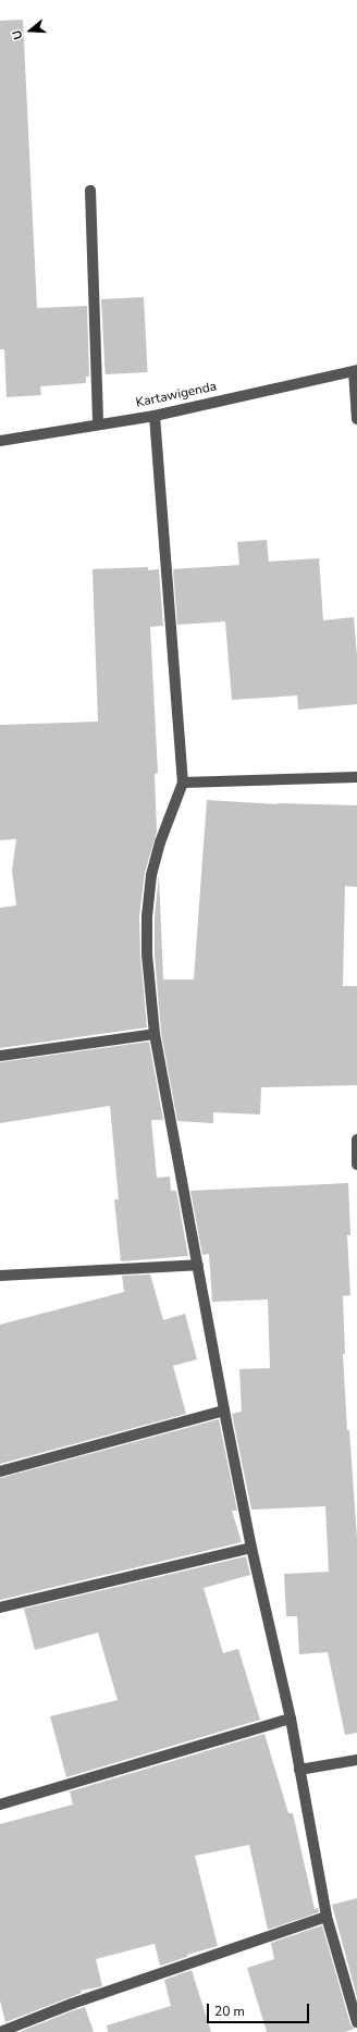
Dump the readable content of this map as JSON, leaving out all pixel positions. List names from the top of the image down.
{
  "streets": {
    "street": ["Kartawigenda"]
  },
  "scale_bar": "20 m",
  "north": "left"
}
